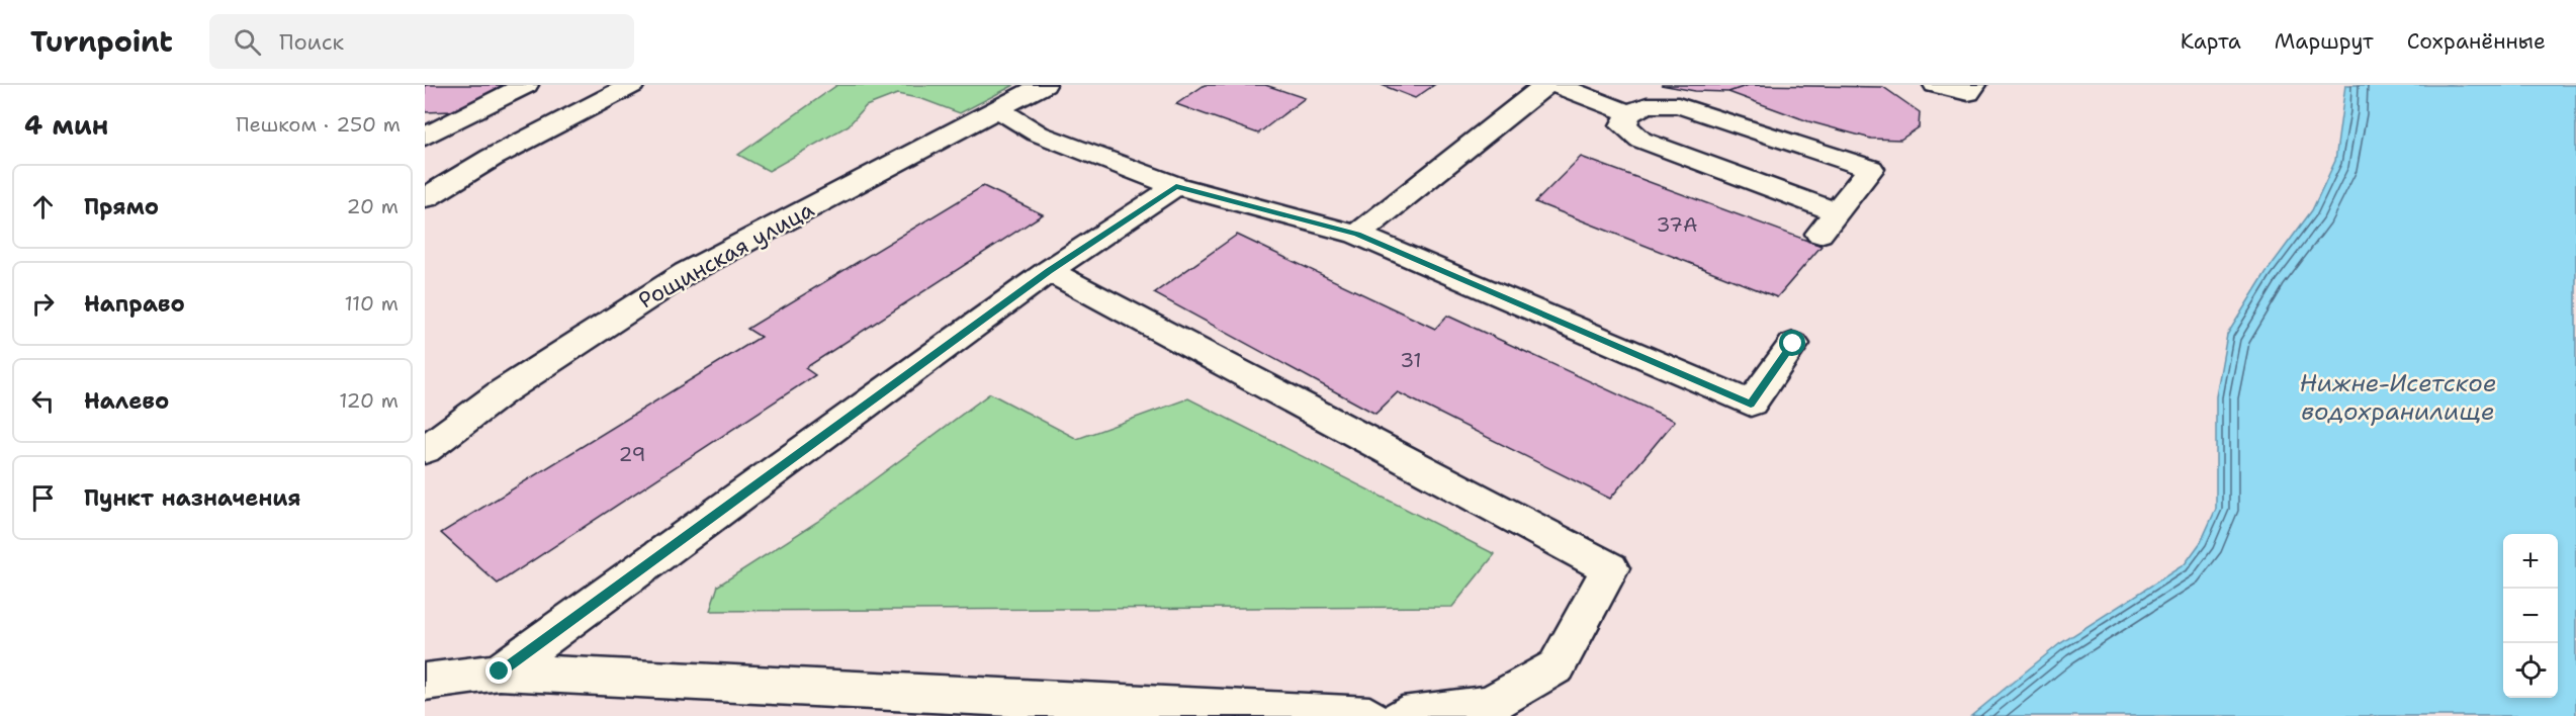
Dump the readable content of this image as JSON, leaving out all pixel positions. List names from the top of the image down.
{
  "streets": {
    "street": ["Рощинская улица"]
  },
  "water": ["Нижне-Исетское водохранилище"],
  "house_numbers": ["37А", "31", "29"],
  "page": {
    "header": "Turnpoint",
    "search": "Поиск",
    "nav": ["Карта", "Маршрут", "Сохранённые"],
    "heading": ["4 мин", "Пешком · 250 m"],
    "list": [
      ["Прямо", "20 m"],
      ["Направо", "110 m"],
      ["Налево", "120 m"],
      "Пункт назначения"
    ],
    "map_buttons": ["+", "−"]
  }
}
